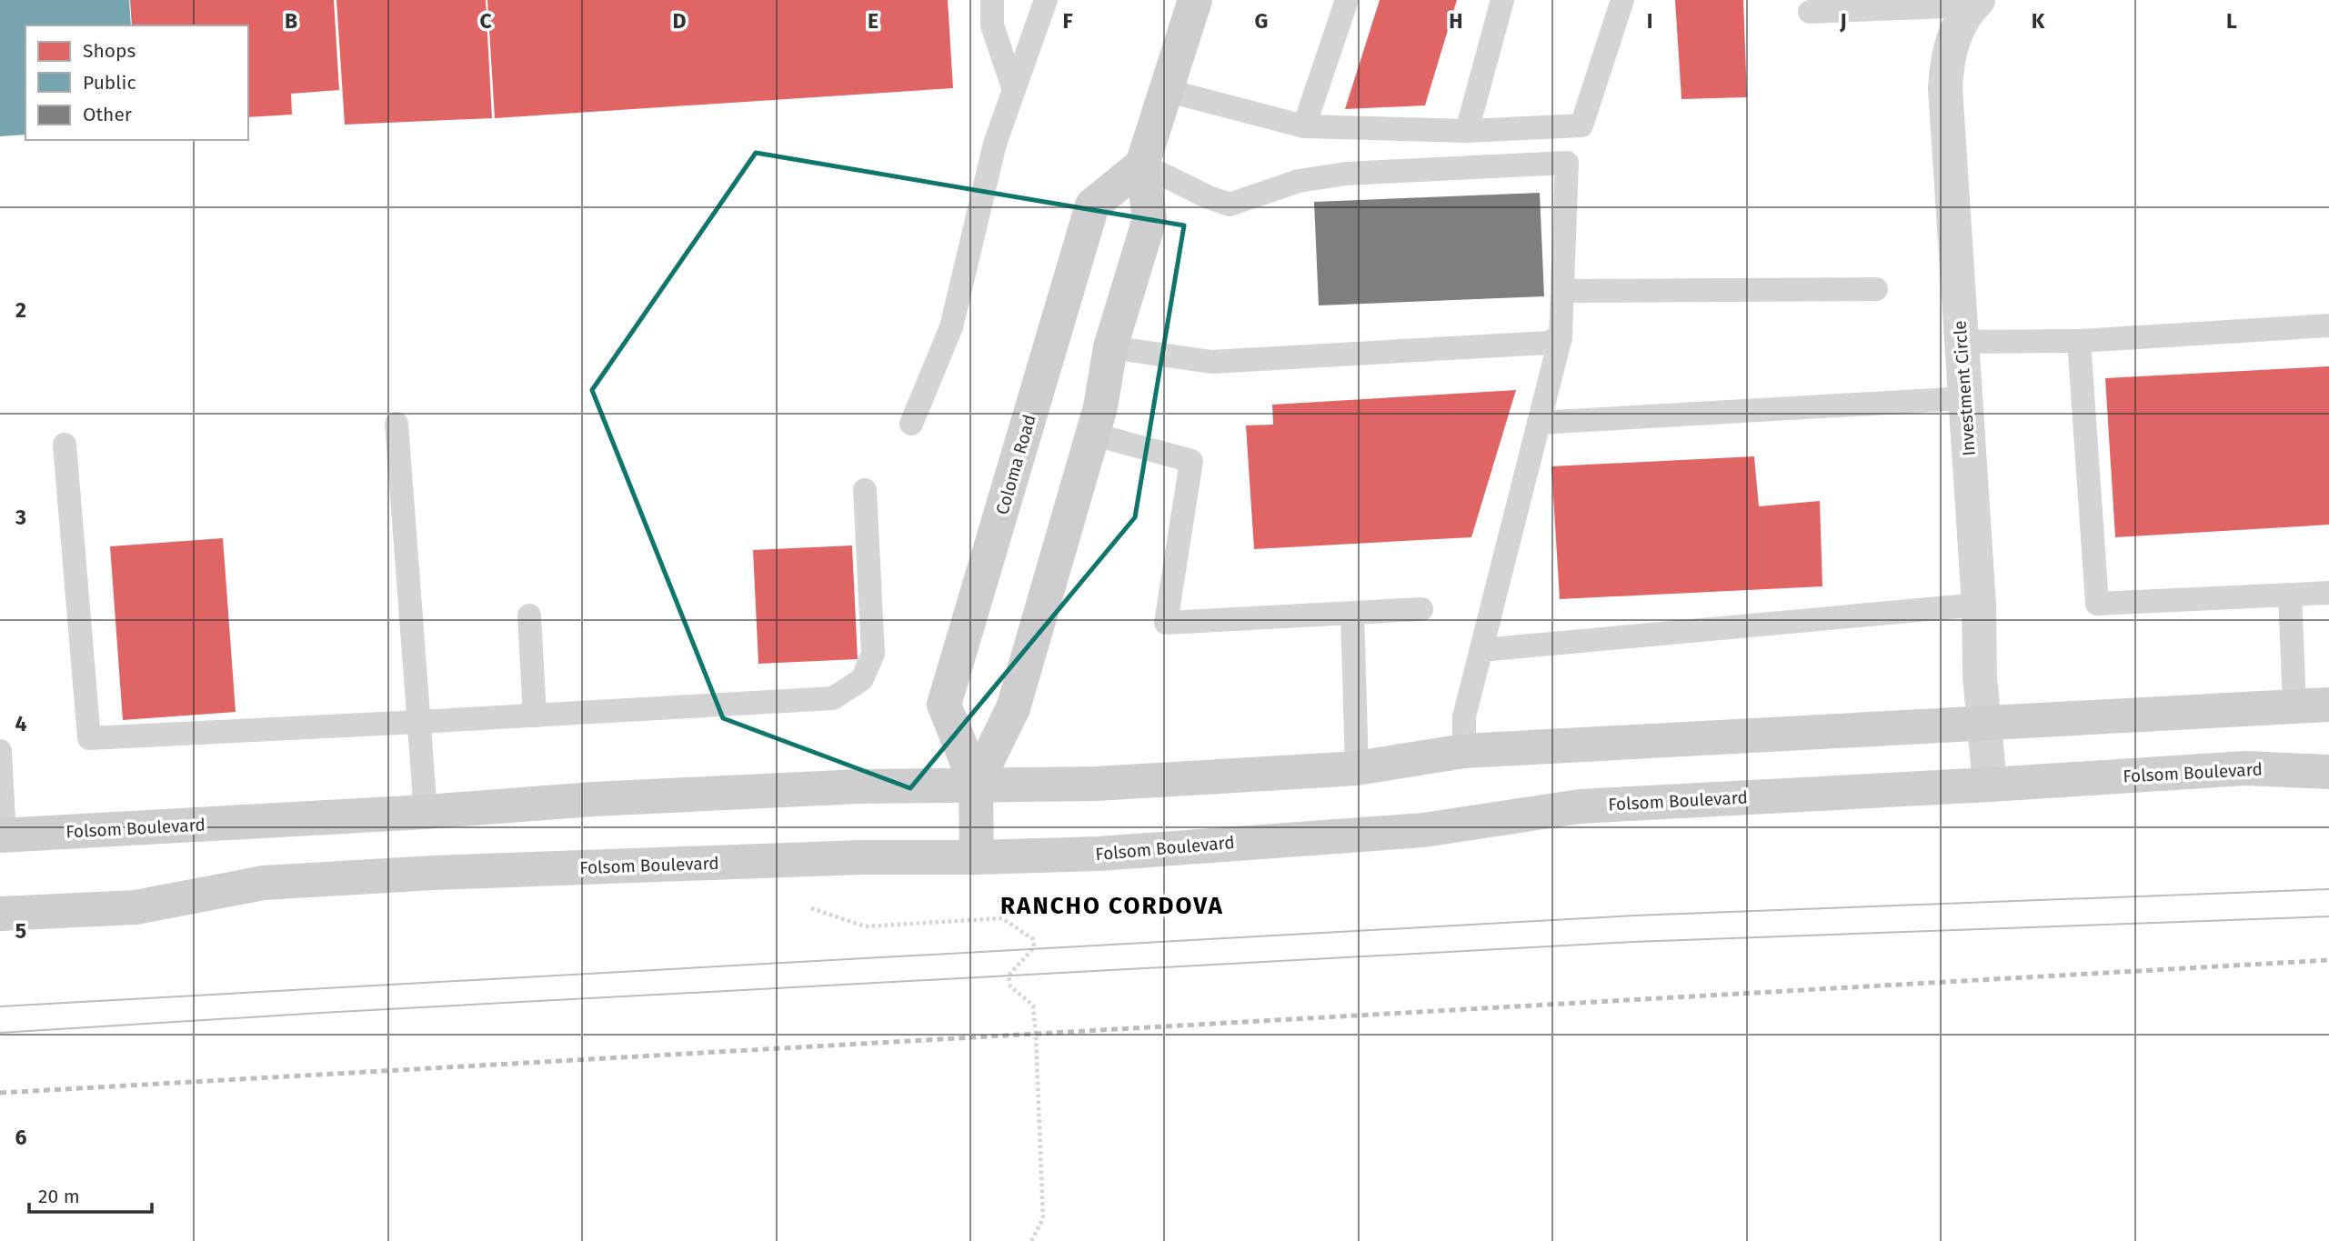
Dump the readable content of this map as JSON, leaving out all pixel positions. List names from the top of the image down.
{
  "streets": {
    "main road": ["Coloma Road", "Folsom Boulevard"],
    "street": ["Investment Circle"]
  },
  "crossings": [
    ["Investment Circle", "Folsom Boulevard"],
    ["Coloma Road", "Folsom Boulevard"]
  ],
  "districts": ["RANCHO CORDOVA"],
  "legend": ["Shops", "Public", "Other"],
  "scale_bar": "20 m",
  "grid": {
    "columns": [
      "B",
      "C",
      "D",
      "E",
      "F",
      "G",
      "H",
      "I",
      "J",
      "K",
      "L"
    ],
    "rows": [
      "2",
      "3",
      "4",
      "5",
      "6"
    ]
  }
}
